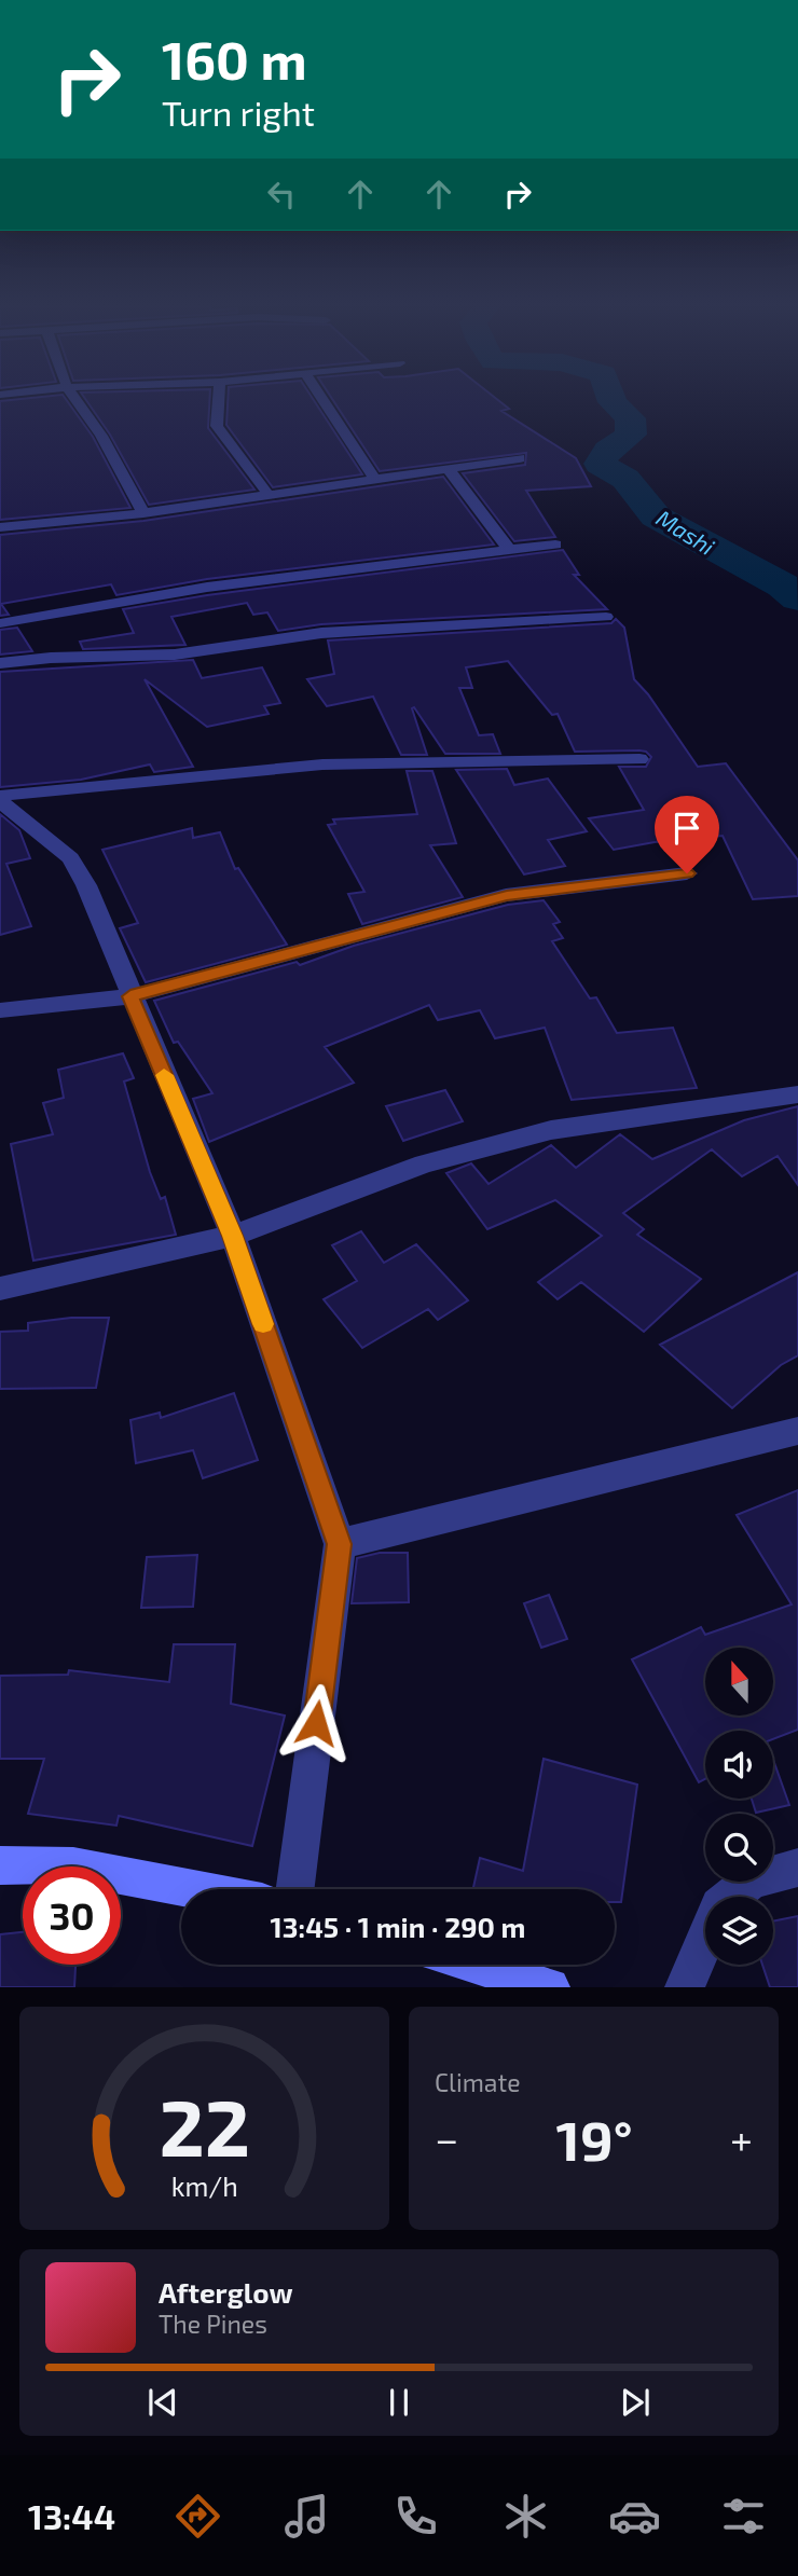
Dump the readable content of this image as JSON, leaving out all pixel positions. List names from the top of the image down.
{
  "water": ["Mashi"],
  "north": "top",
  "page": {
    "turn": ["160 m", "Turn right"],
    "limit": "30",
    "trip": "13:45 · 1 min · 290 m",
    "tile": "Climate",
    "heat": ["−", "19°", "+"],
    "song": ["Afterglow", "The Pines"],
    "tabs": "13:44",
    "gauge": ["22", "km/h"]
  }
}
